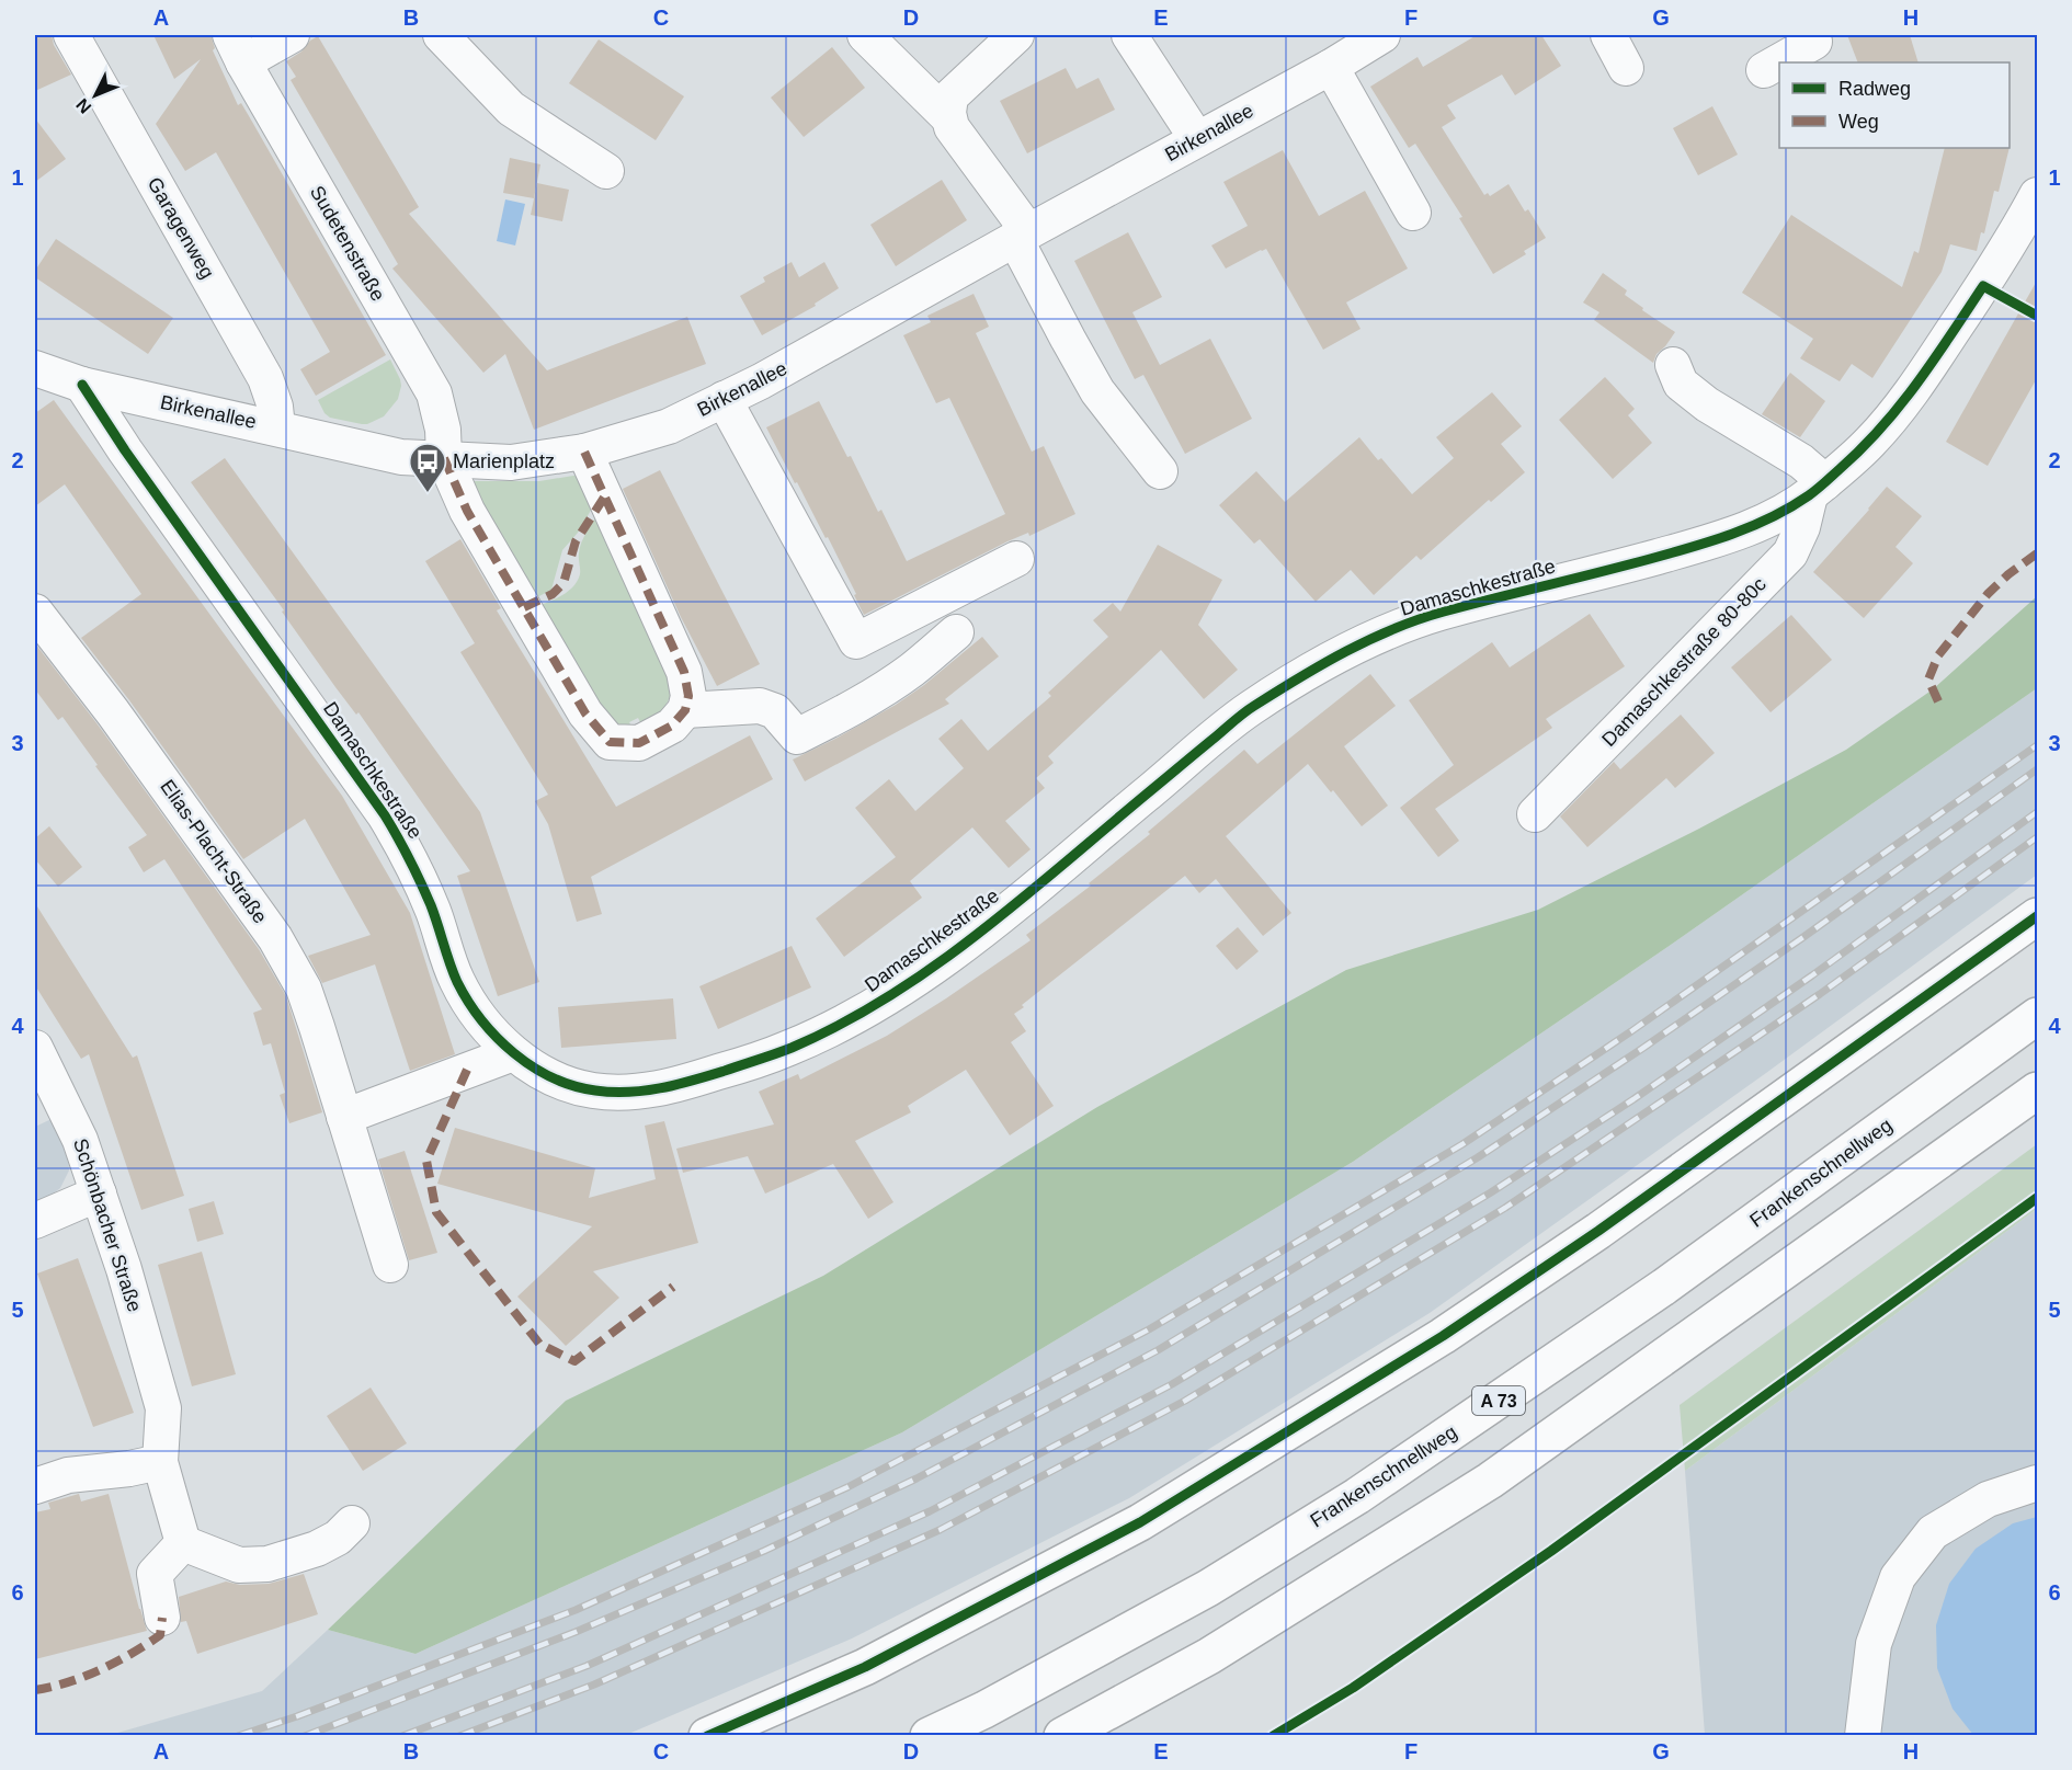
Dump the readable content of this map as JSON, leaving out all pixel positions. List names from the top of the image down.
{
  "streets": {
    "main road": ["Frankenschnellweg", "A 73"],
    "street": [
      "Birkenallee",
      "Garagenweg",
      "Sudetenstraße",
      "Damaschkestraße",
      "Damaschkestraße 80-80c",
      "Elias-Placht-Straße",
      "Schönbacher Straße"
    ]
  },
  "crossings": [
    ["Birkenallee", "Garagenweg"],
    ["Birkenallee", "Sudetenstraße"],
    ["Birkenallee", "Damaschkestraße"],
    ["Damaschkestraße", "Damaschkestraße 80-80c"]
  ],
  "places": {
    "bus stop": ["Marienplatz"]
  },
  "legend": ["Radweg", "Weg"],
  "north": "bottom left",
  "grid": {
    "columns": [
      "A",
      "B",
      "C",
      "D",
      "E",
      "F",
      "G",
      "H"
    ],
    "rows": [
      "1",
      "2",
      "3",
      "4",
      "5",
      "6"
    ]
  }
}
